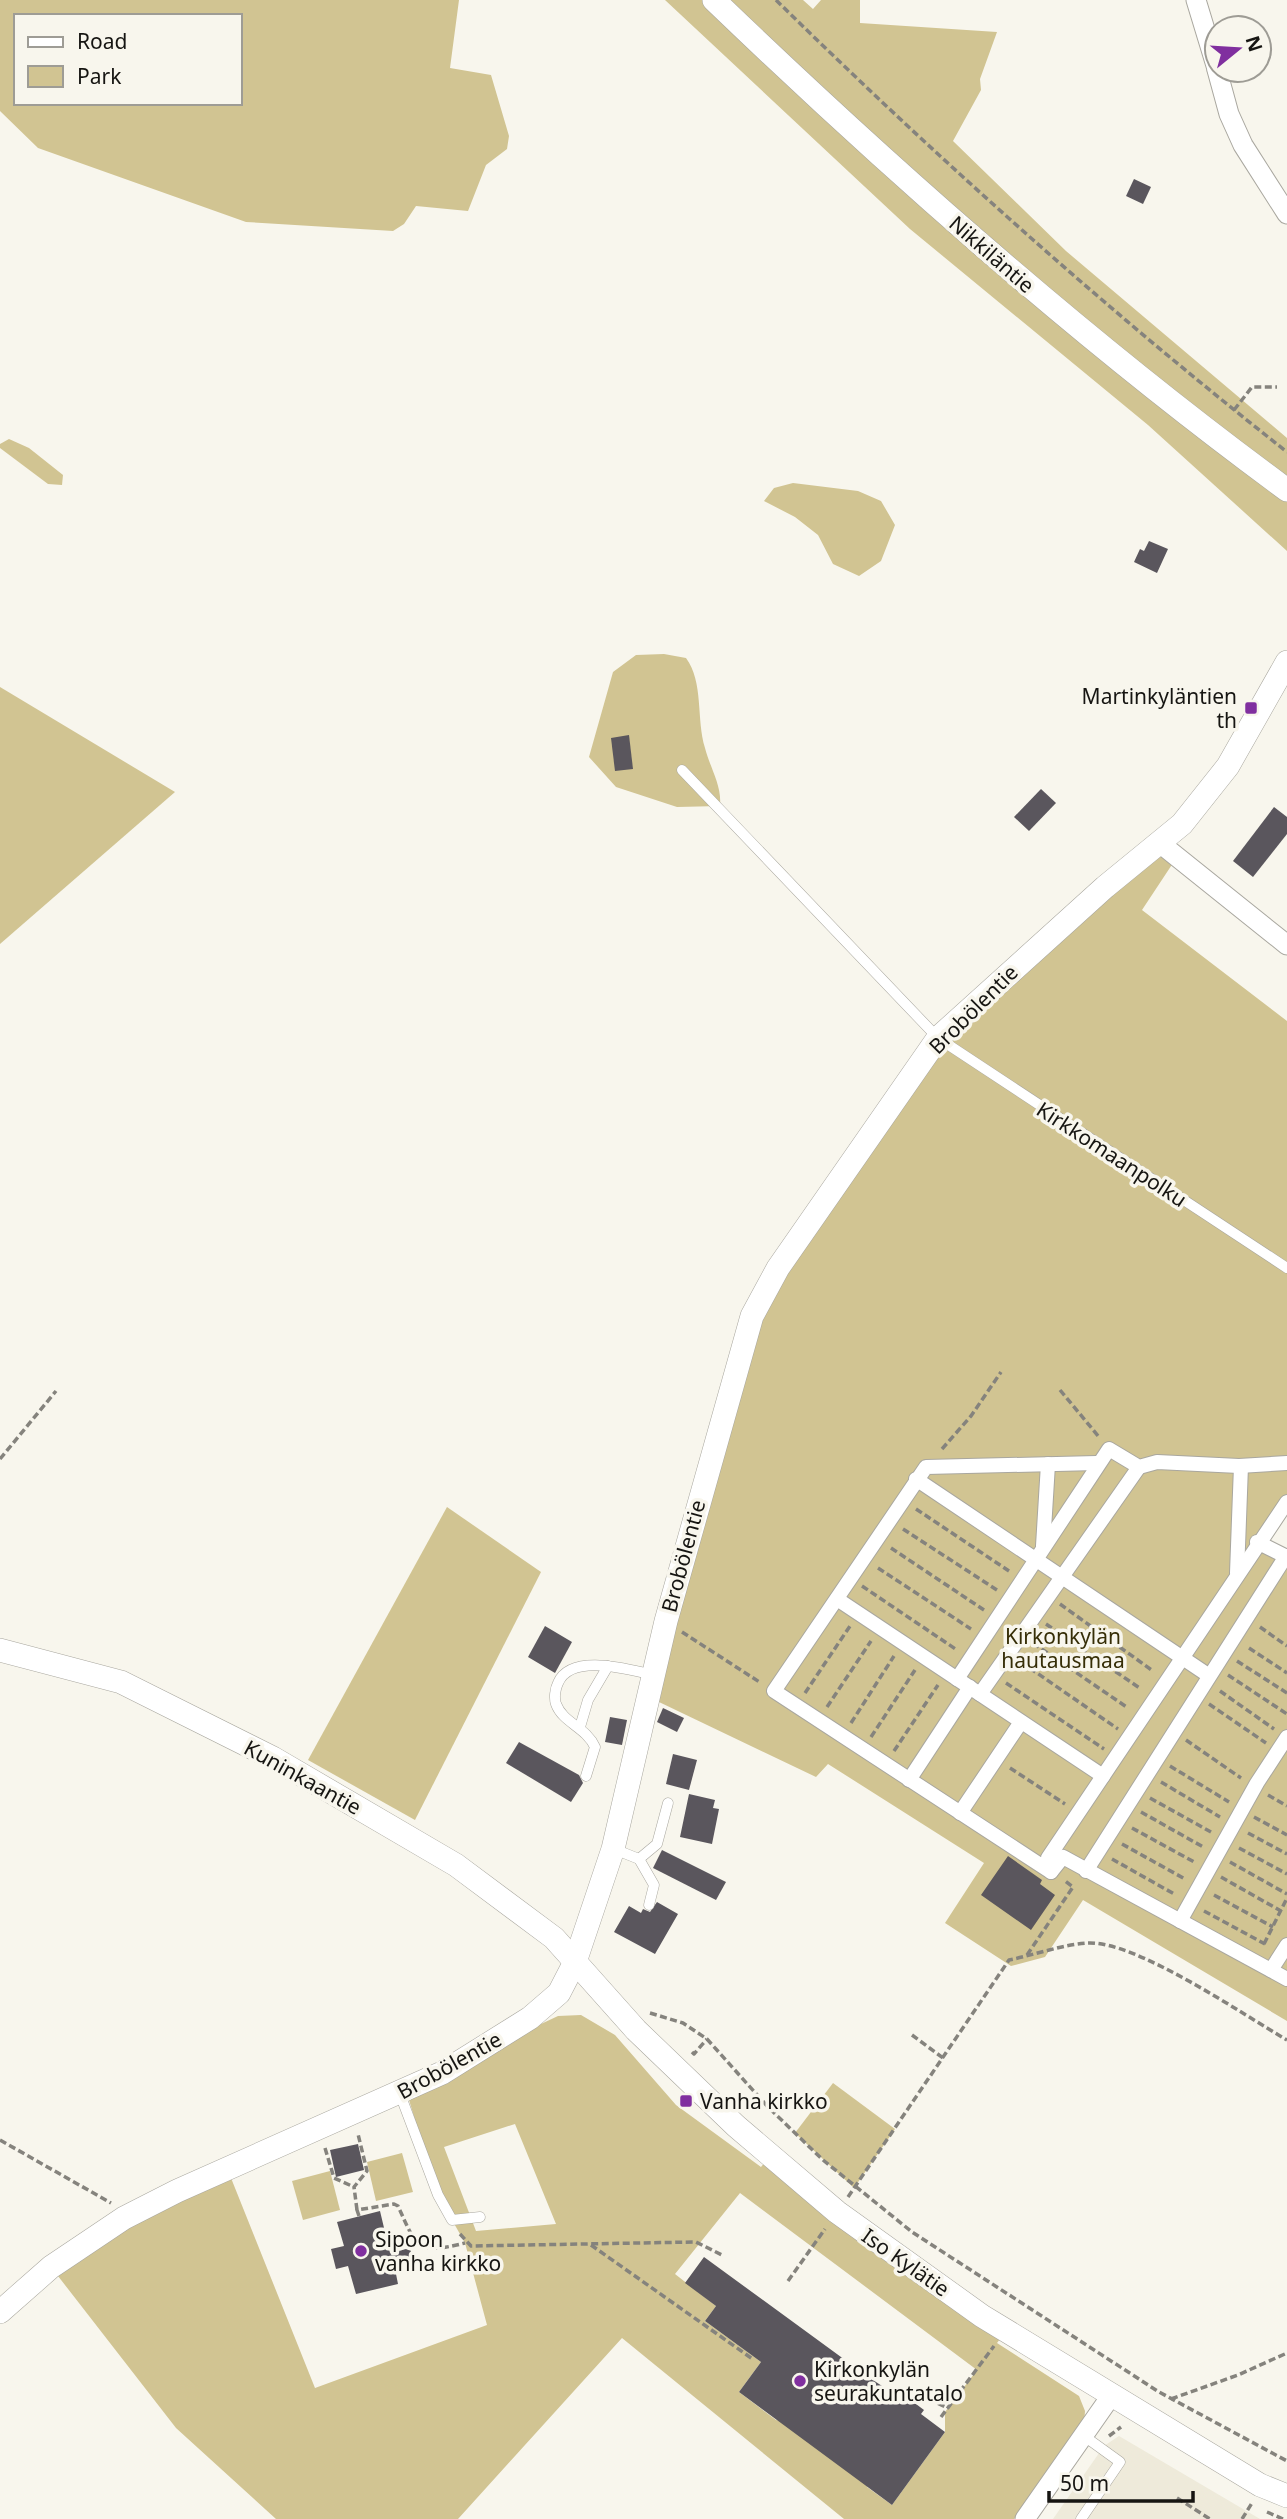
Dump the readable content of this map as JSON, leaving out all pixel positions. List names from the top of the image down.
{
  "streets": {
    "street": [
      "Nikkiläntie",
      "Brobölentie",
      "Kuninkaantie",
      "Iso Kylätie"
    ],
    "lane": ["Kirkkomaanpolku"]
  },
  "crossings": [
    ["Brobölentie", "Kirkkomaanpolku"],
    ["Brobölentie", "Kuninkaantie"],
    ["Brobölentie", "Iso Kylätie"],
    ["Kuninkaantie", "Iso Kylätie"]
  ],
  "parks": ["Kirkonkylän hautausmaa"],
  "places": {
    "transit": ["Martinkyläntien th", "Vanha kirkko"],
    "other": ["Sipoon vanha kirkko", "Kirkonkylän seurakuntatalo"]
  },
  "legend": ["Road", "Park"],
  "scale_bar": "50 m",
  "north": "right"
}
